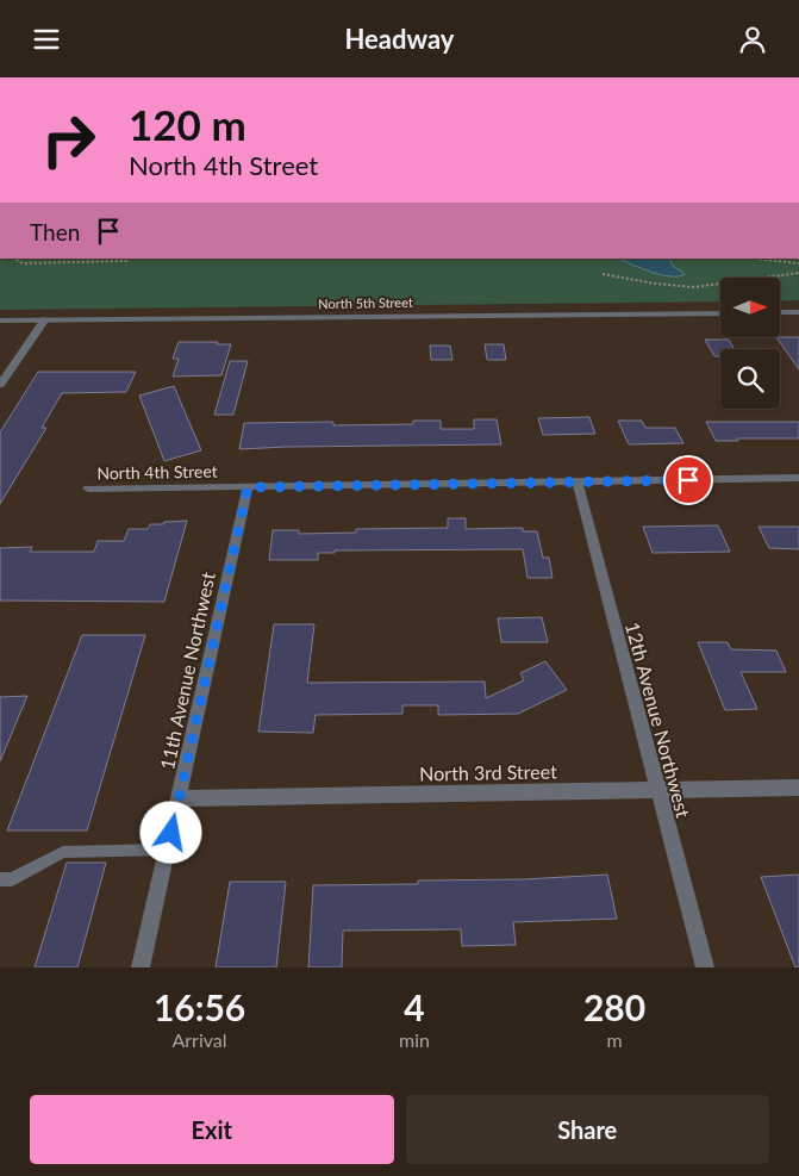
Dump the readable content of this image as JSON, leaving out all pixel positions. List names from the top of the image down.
{
  "streets": {
    "street": [
      "North 5th Street",
      "North 4th Street",
      "11th Avenue Northwest",
      "12th Avenue Northwest",
      "North 3rd Street"
    ]
  },
  "crossings": [
    ["North 4th Street", "11th Avenue Northwest"],
    ["North 4th Street", "12th Avenue Northwest"],
    ["11th Avenue Northwest", "North 3rd Street"],
    ["12th Avenue Northwest", "North 3rd Street"]
  ],
  "north": "right",
  "page": {
    "header": "Headway",
    "turn": ["120 m", "North 4th Street"],
    "then": "Then",
    "eta": [
      "16:56",
      "Arrival",
      "4",
      "min",
      "280",
      "m"
    ],
    "buttons": ["Exit", "Share"]
  }
}
